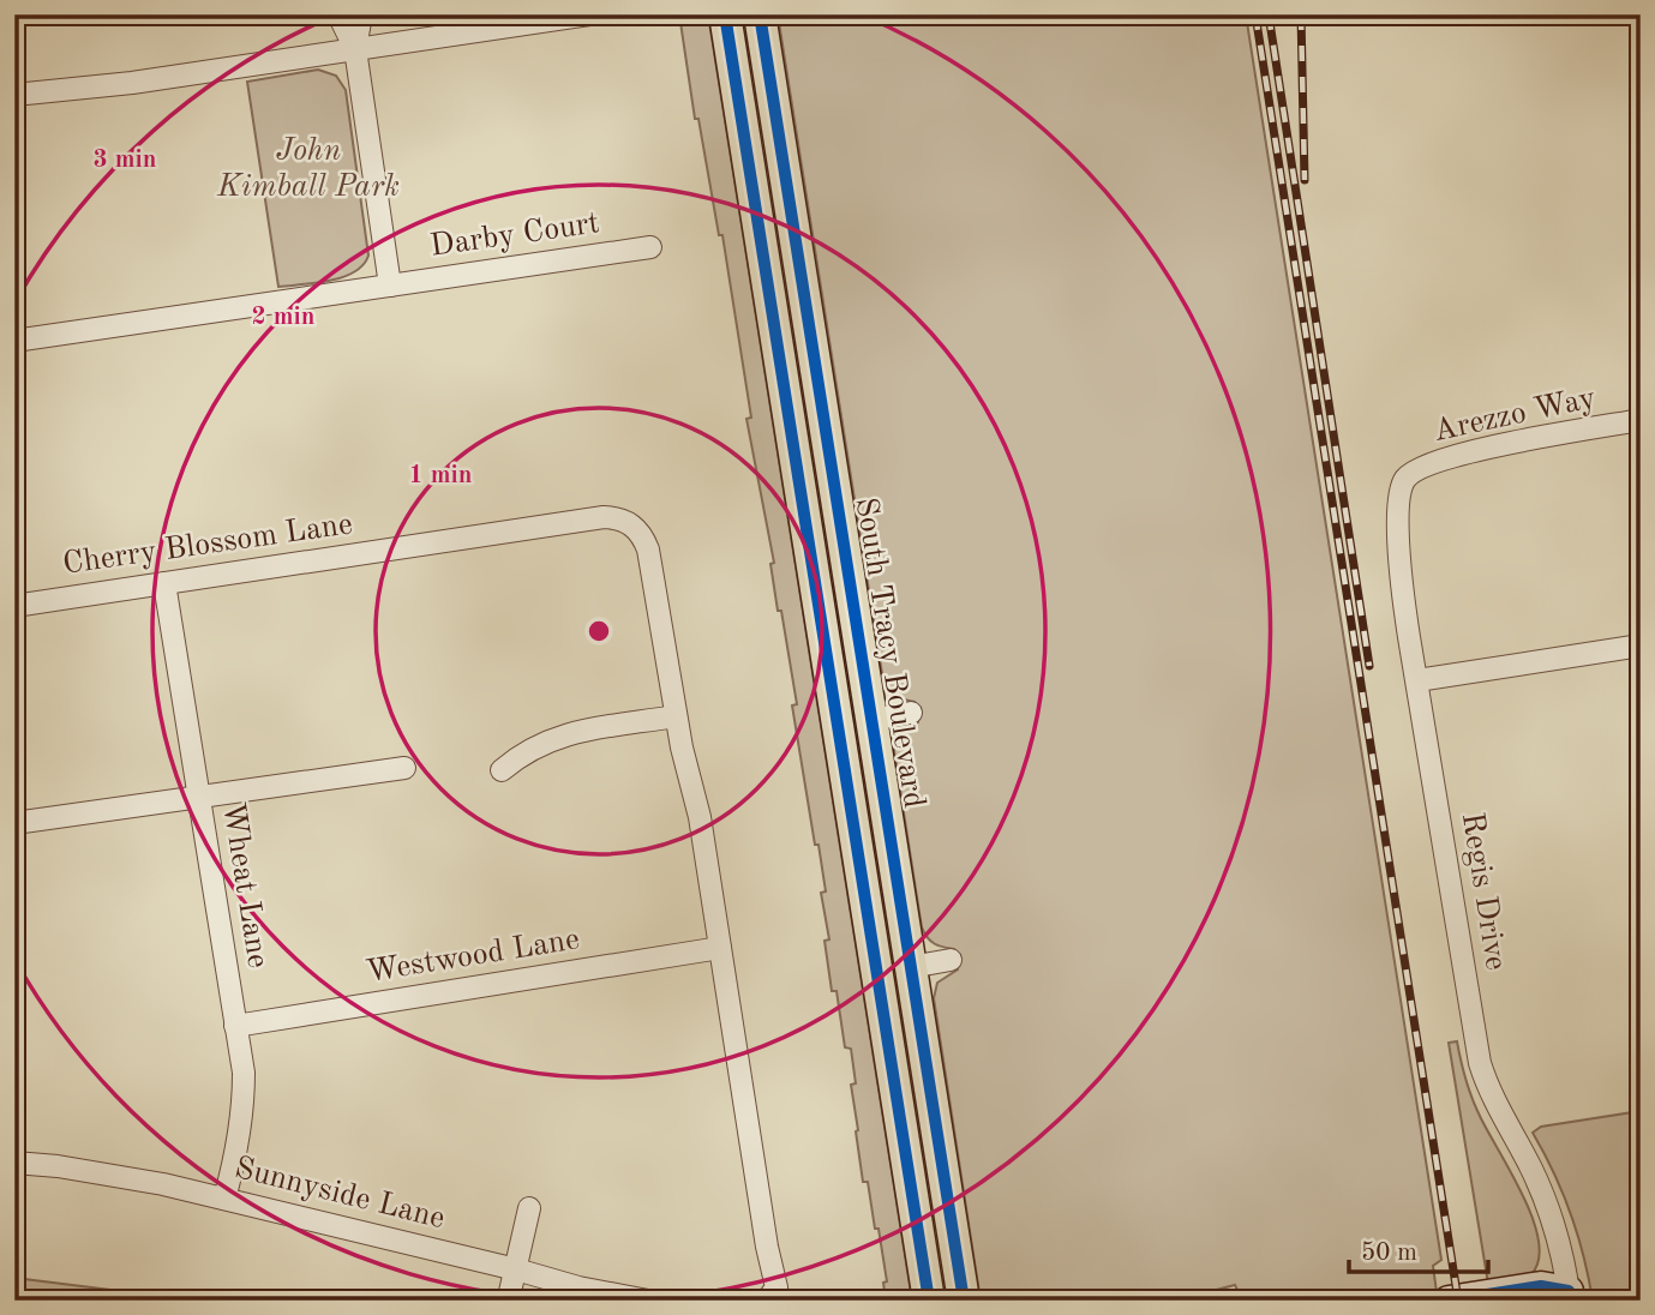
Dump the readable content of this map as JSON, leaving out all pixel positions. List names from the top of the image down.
{
  "streets": {
    "main road": ["South Tracy Boulevard"],
    "street": [
      "Darby Court",
      "Arezzo Way",
      "Cherry Blossom Lane",
      "Wheat Lane",
      "Regis Drive",
      "Westwood Lane",
      "Sunnyside Lane"
    ]
  },
  "crossings": [
    ["Arezzo Way", "Regis Drive"],
    ["Cherry Blossom Lane", "Wheat Lane"],
    ["Cherry Blossom Lane", "Westwood Lane"],
    ["Wheat Lane", "Westwood Lane"],
    ["Wheat Lane", "Sunnyside Lane"]
  ],
  "parks": ["John Kimball Park"],
  "scale_bar": "50 m",
  "rings": ["3 min", "2 min", "1 min"]
}
